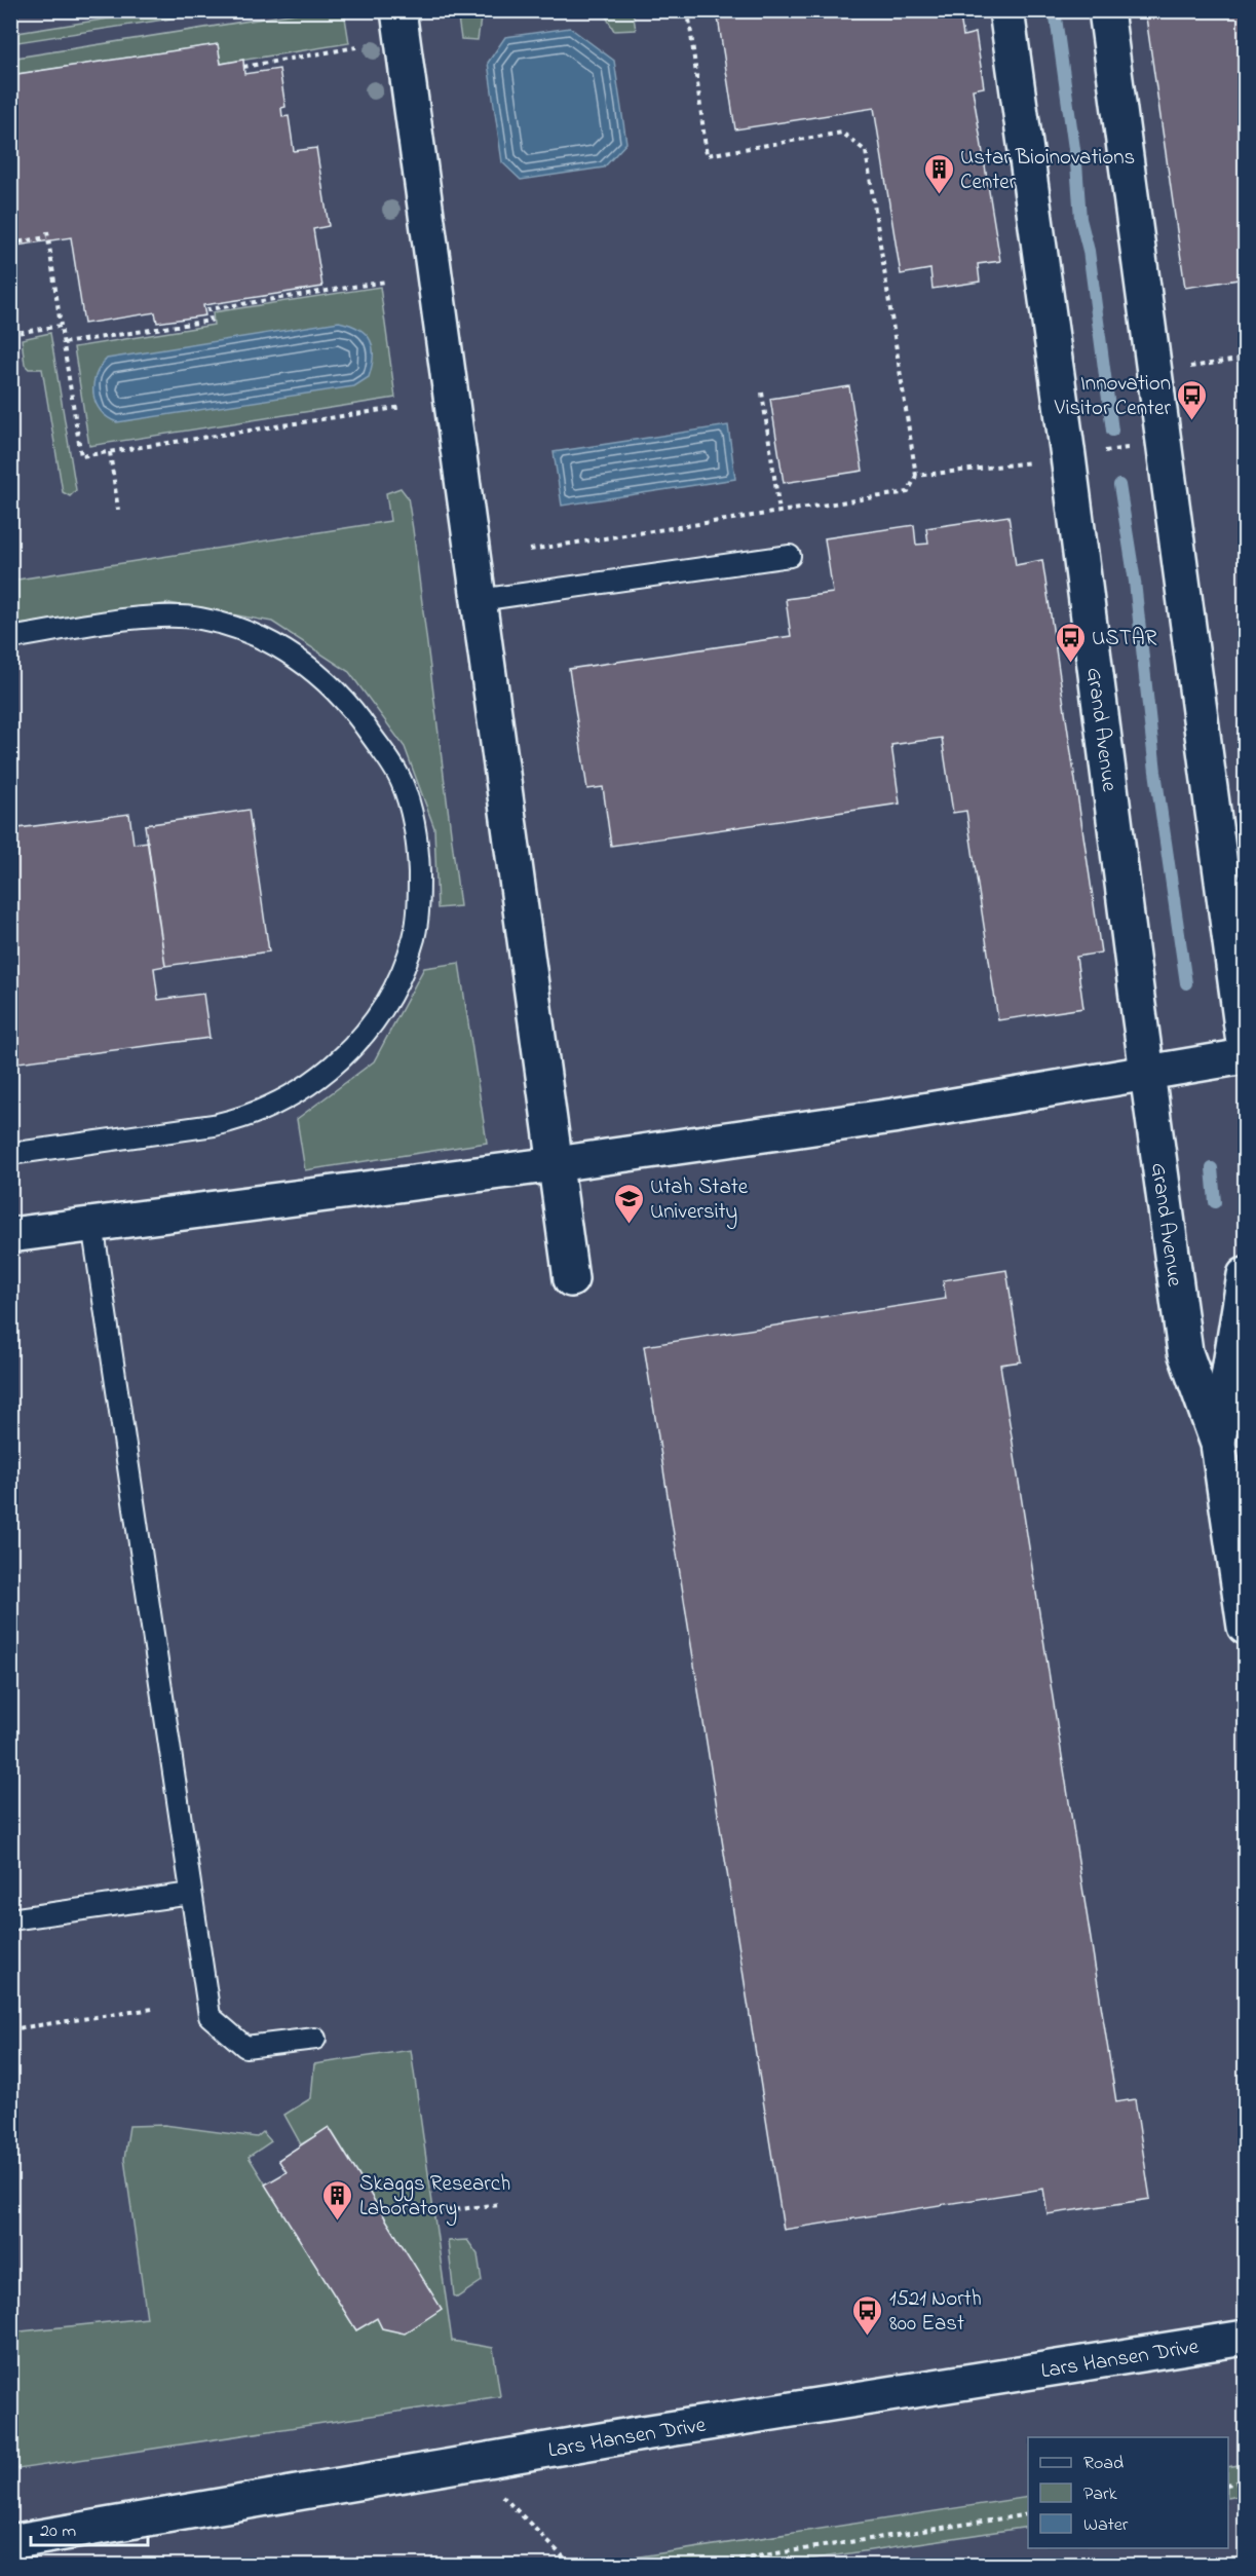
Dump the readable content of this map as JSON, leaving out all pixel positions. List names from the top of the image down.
{
  "streets": {
    "street": ["Grand Avenue", "Lars Hansen Drive"]
  },
  "places": {
    "building": ["Ustar Bioinovations Center", "Skaggs Research Laboratory"],
    "bus stop": ["Innovation Visitor Center", "USTAR", "1521 North 800 East"],
    "school or university": ["Utah State University"]
  },
  "legend": ["Road", "Park", "Water"],
  "scale_bar": "20 m"
}
